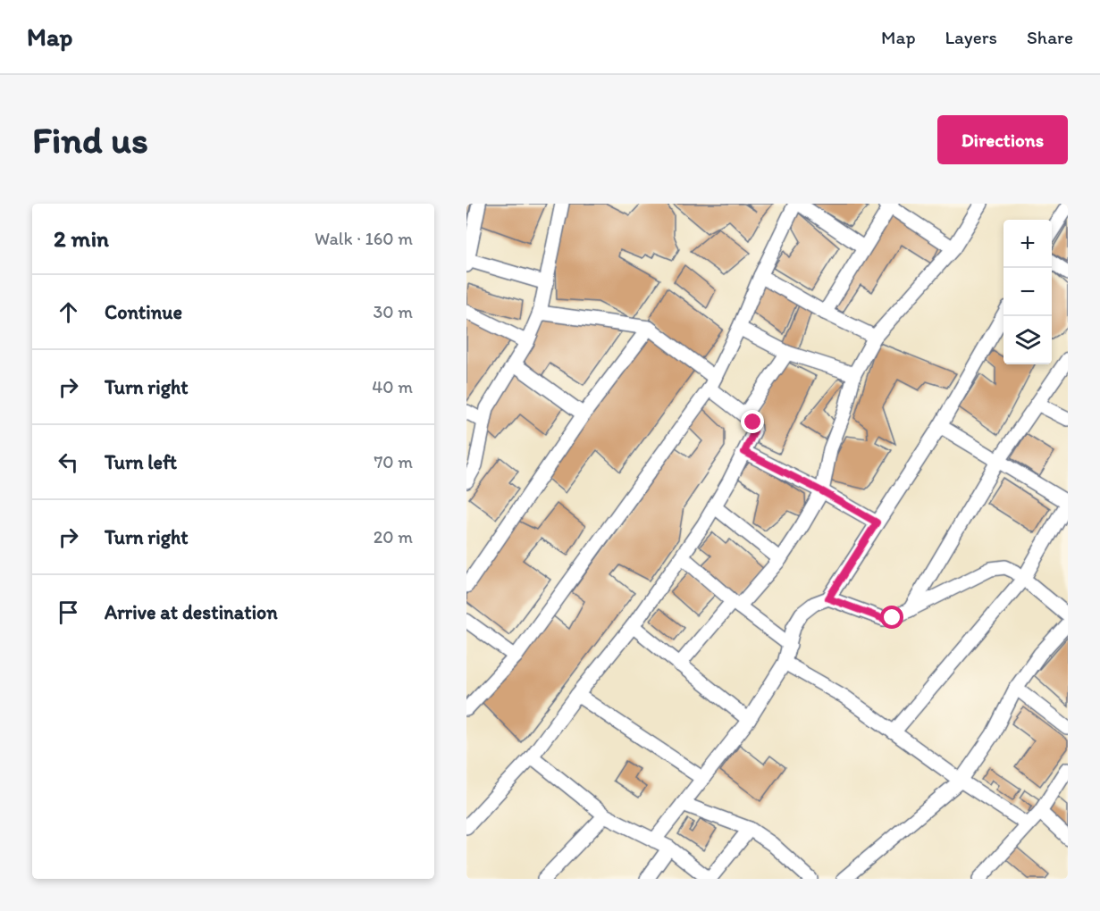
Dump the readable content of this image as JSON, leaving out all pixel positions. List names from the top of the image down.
{
  "page": {
    "header": "Map",
    "nav": ["Map", "Layers", "Share"],
    "buttons": "Directions",
    "title": "Find us",
    "heading": ["2 min", "Walk · 160 m"],
    "map_buttons": ["+", "−"],
    "list": [
      ["Continue", "30 m"],
      ["Turn right", "40 m"],
      ["Turn left", "70 m"],
      ["Turn right", "20 m"],
      "Arrive at destination"
    ]
  }
}
